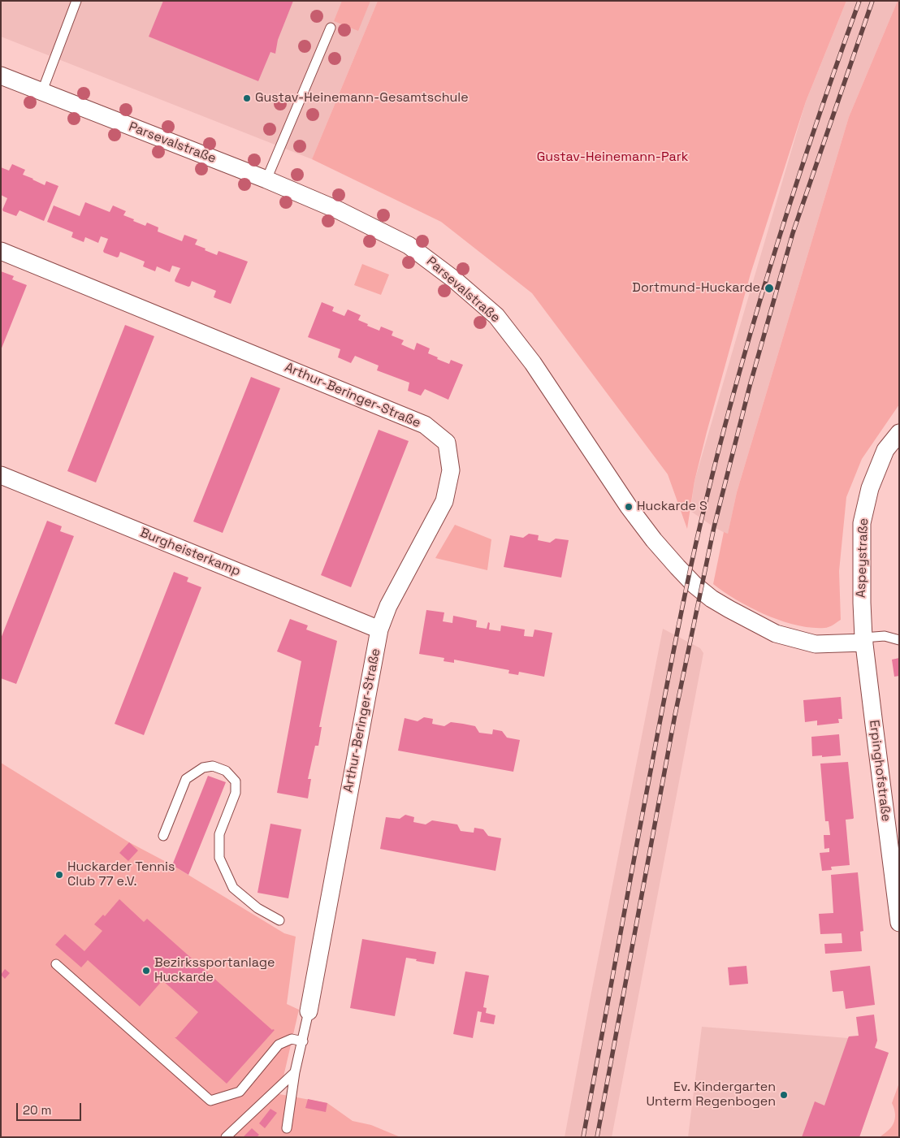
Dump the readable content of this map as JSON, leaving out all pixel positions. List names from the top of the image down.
{
  "streets": {
    "street": [
      "Parsevalstraße",
      "Arthur-Beringer-Straße",
      "Burgheisterkamp",
      "Aspeystraße",
      "Erpinghofstraße"
    ]
  },
  "crossings": [
    ["Parsevalstraße", "Aspeystraße"],
    ["Parsevalstraße", "Erpinghofstraße"],
    ["Arthur-Beringer-Straße", "Burgheisterkamp"],
    ["Aspeystraße", "Erpinghofstraße"]
  ],
  "parks": ["Gustav-Heinemann-Park"],
  "places": [
    "Gustav-Heinemann-Gesamtschule",
    "Dortmund-Huckarde",
    "Huckarde S",
    "Huckarder Tennis Club 77 e.V.",
    "Bezirkssportanlage Huckarde",
    "Ev. Kindergarten Unterm Regenbogen"
  ],
  "scale_bar": "20 m"
}
